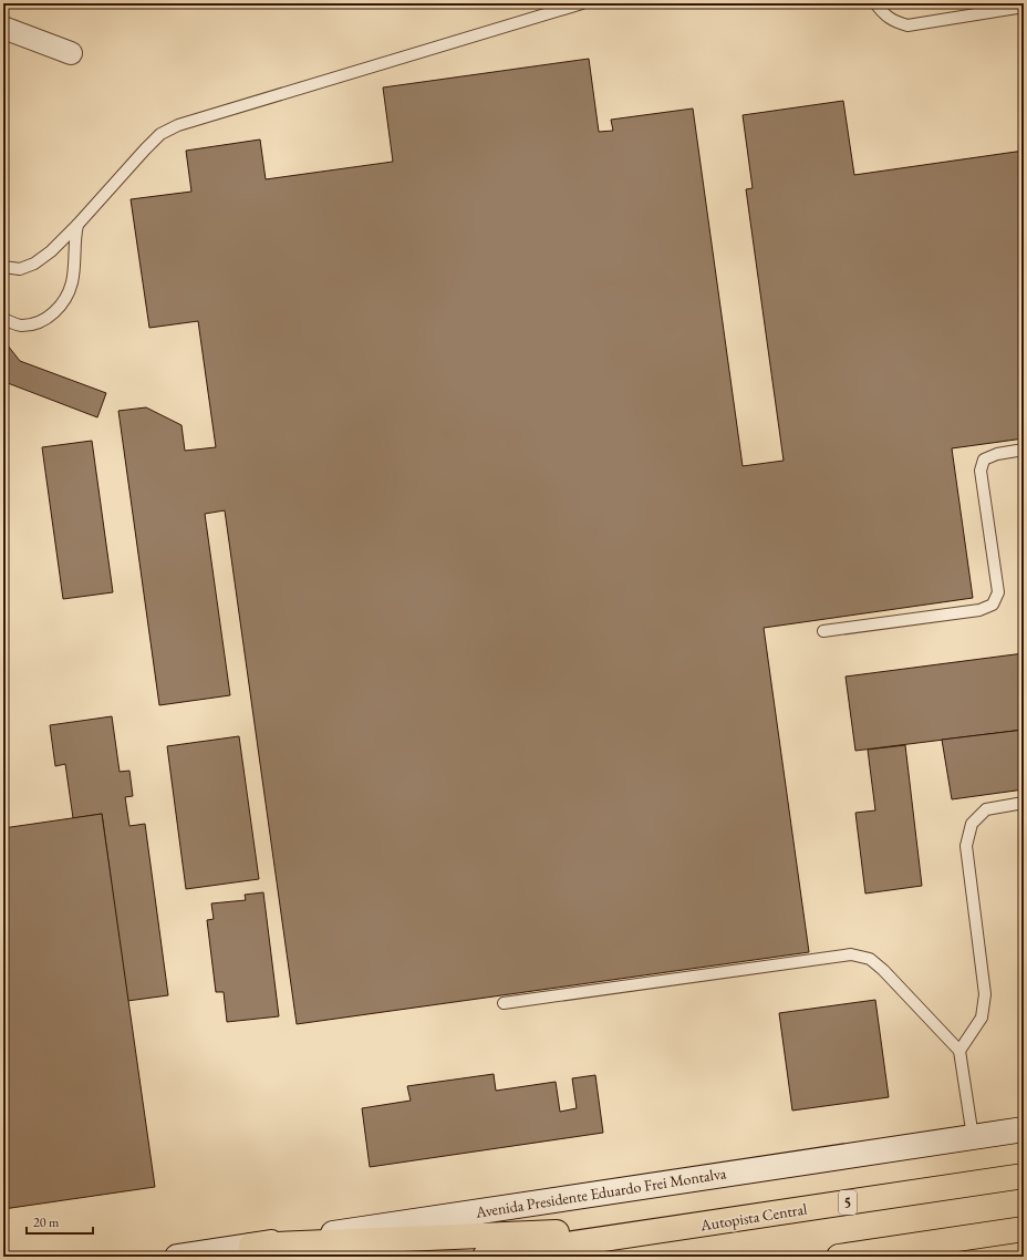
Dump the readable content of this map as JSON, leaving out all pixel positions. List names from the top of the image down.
{
  "streets": {
    "highway": ["5", "Autopista Central"],
    "main road": ["Avenida Presidente Eduardo Frei Montalva"]
  },
  "scale_bar": "20 m"
}
